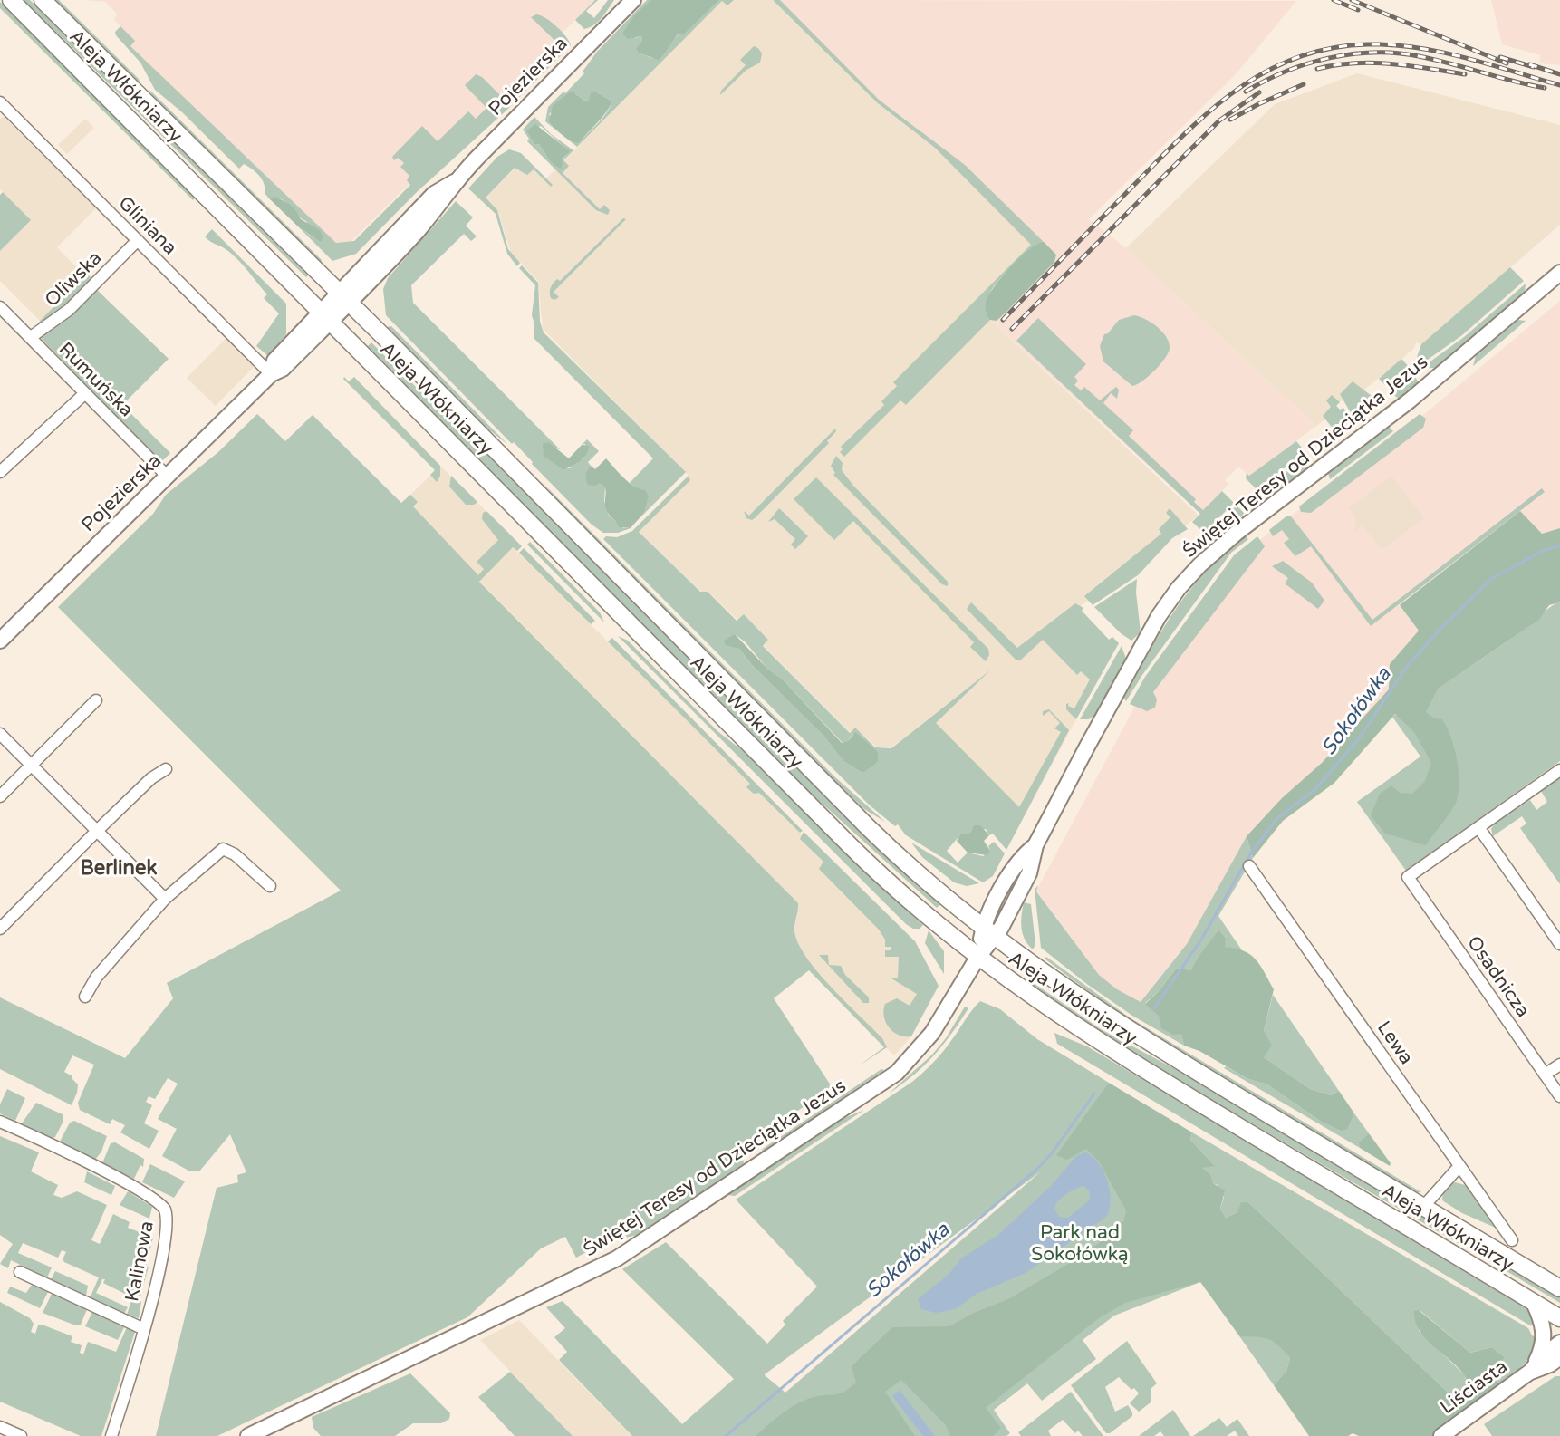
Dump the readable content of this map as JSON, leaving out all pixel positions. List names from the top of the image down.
{
  "streets": {
    "main road": ["Aleja Włókniarzy"],
    "street": [
      "Pojezierska",
      "Gliniana",
      "Oliwska",
      "Rumuńska",
      "Świętej Teresy od Dzieciątka Jezus",
      "Osadnicza",
      "Lewa",
      "Kalinowa",
      "Liściasta"
    ]
  },
  "crossings": [
    ["Pojezierska", "Aleja Włókniarzy"],
    ["Pojezierska", "Gliniana"],
    ["Pojezierska", "Rumuńska"],
    ["Aleja Włókniarzy", "Świętej Teresy od Dzieciątka Jezus"],
    ["Gliniana", "Oliwska"],
    ["Oliwska", "Rumuńska"]
  ],
  "districts": ["Berlinek"],
  "water": ["Sokołówka"],
  "parks": ["Park nad Sokołówką"]
}
